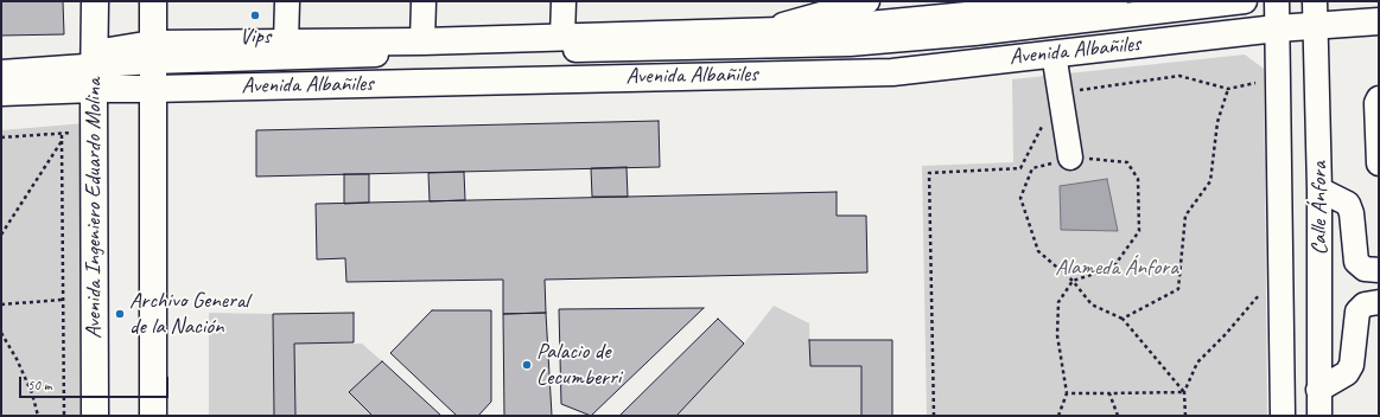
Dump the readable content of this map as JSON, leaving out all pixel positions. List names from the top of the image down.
{
  "streets": {
    "main road": ["Avenida Albañiles", "Avenida Ingeniero Eduardo Molina"],
    "street": ["Calle Ánfora"]
  },
  "crossings": [
    ["Avenida Albañiles", "Avenida Ingeniero Eduardo Molina"],
    ["Avenida Albañiles", "Calle Ánfora"]
  ],
  "parks": ["Alameda Ánfora"],
  "places": ["Vips", "Archivo General de la Nación", "Palacio de Lecumberri"],
  "scale_bar": "50 m"
}
